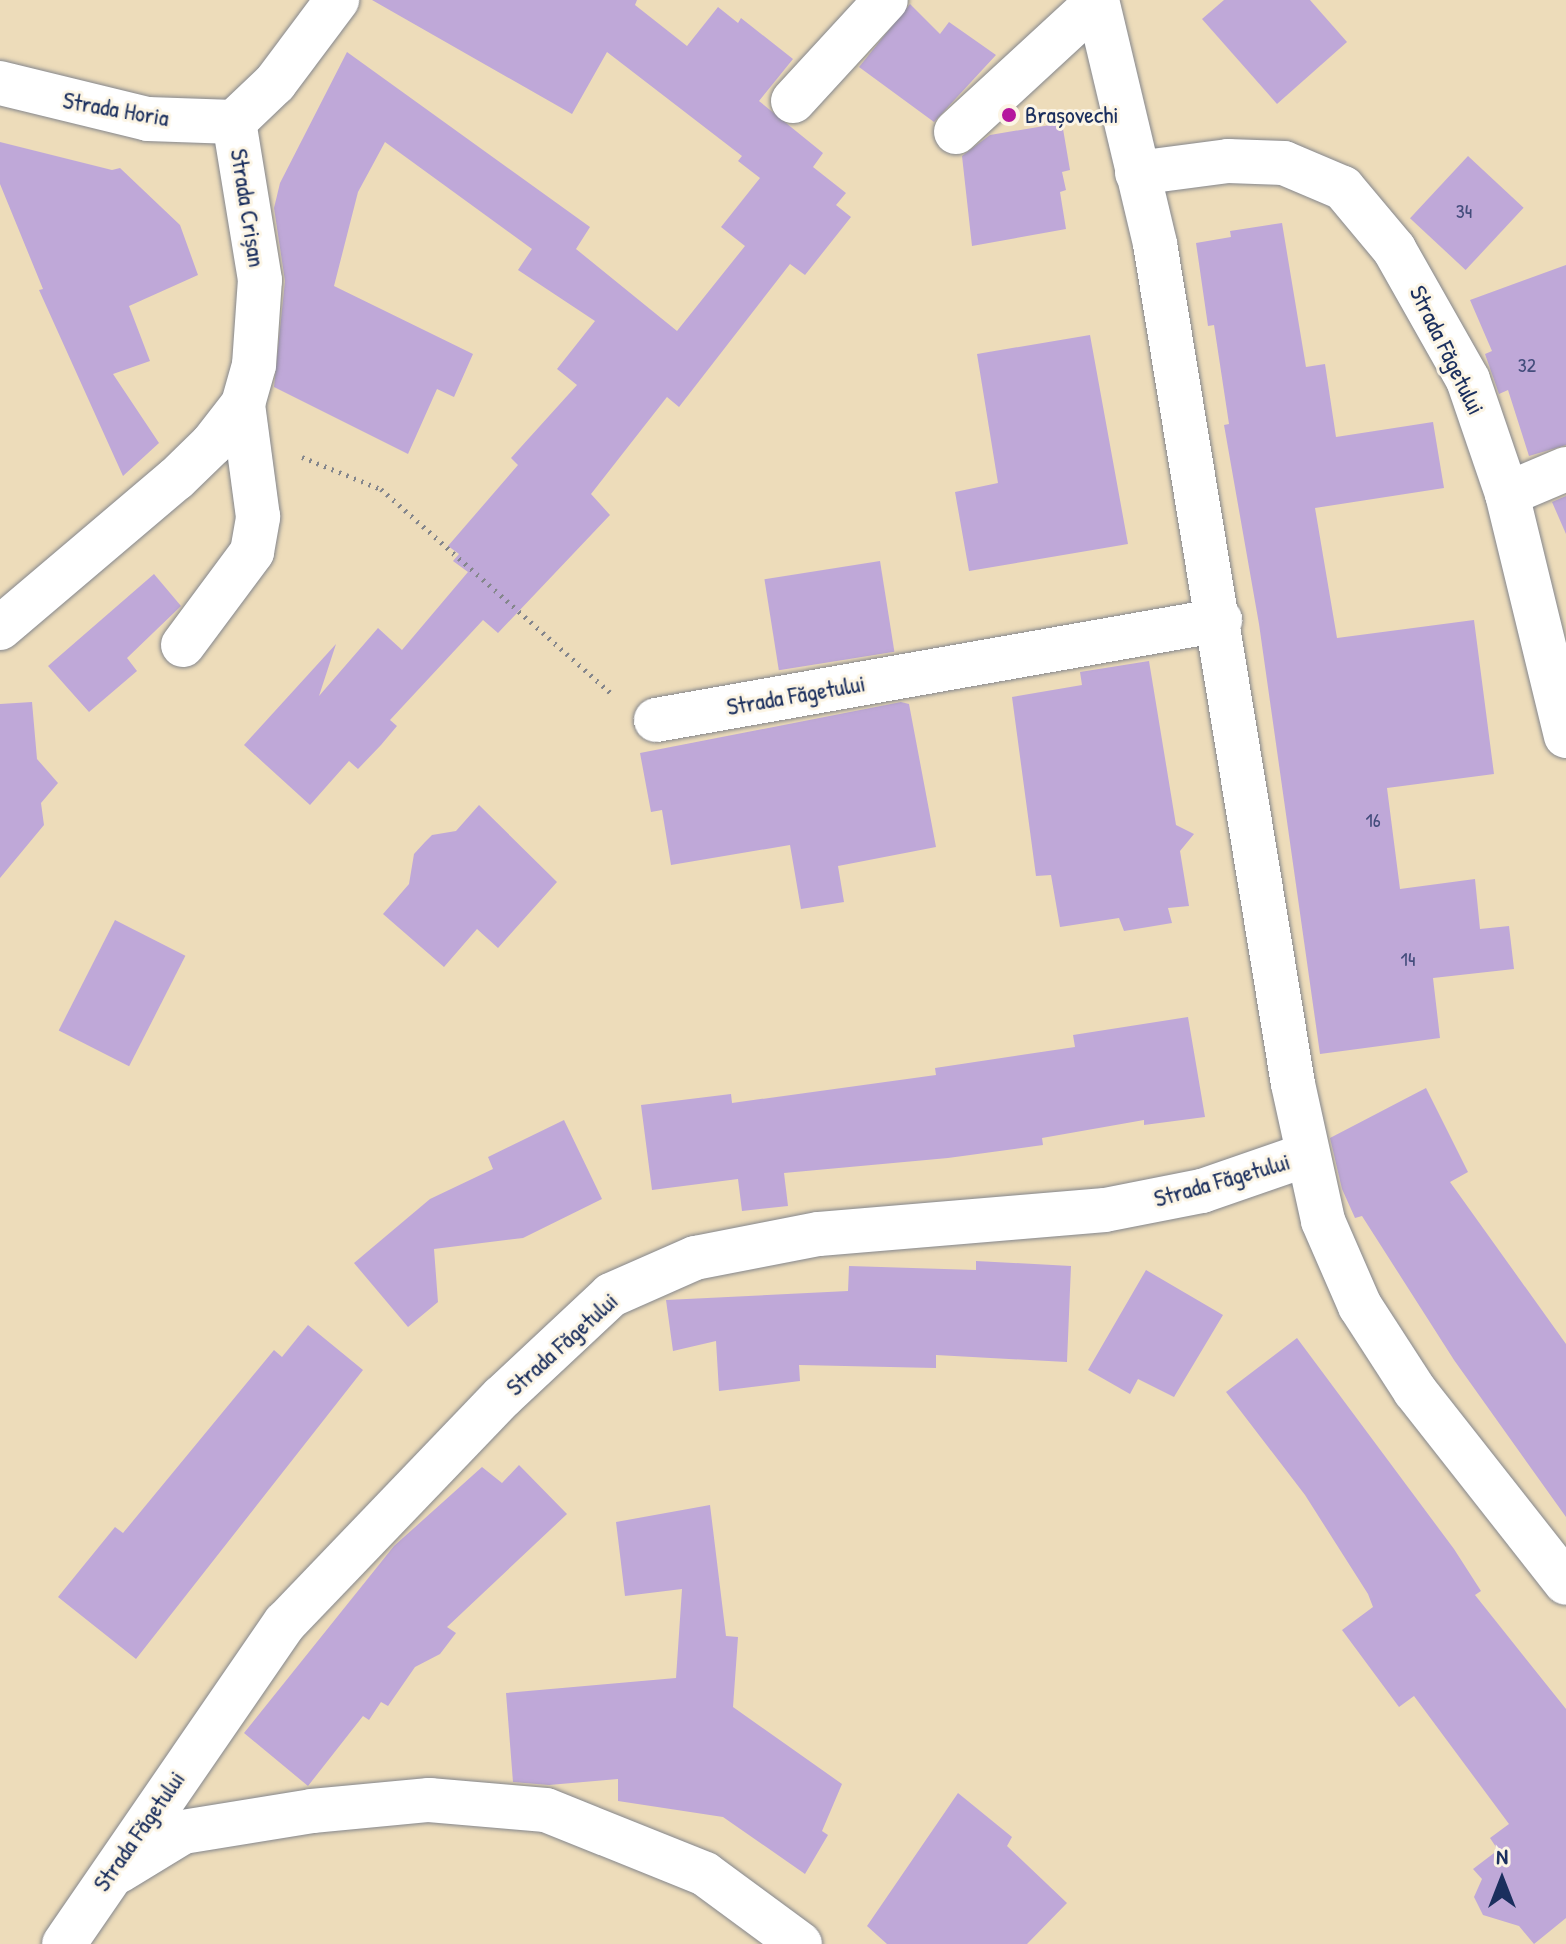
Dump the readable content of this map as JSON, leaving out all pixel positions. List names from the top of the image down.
{
  "streets": {
    "street": ["Strada Horia", "Strada Crișan", "Strada Făgetului"]
  },
  "crossings": [
    ["Strada Horia", "Strada Crișan"]
  ],
  "places": ["Brașovechi"],
  "house_numbers": [
    "34",
    "32",
    "16",
    "14"
  ],
  "north": "top"
}
